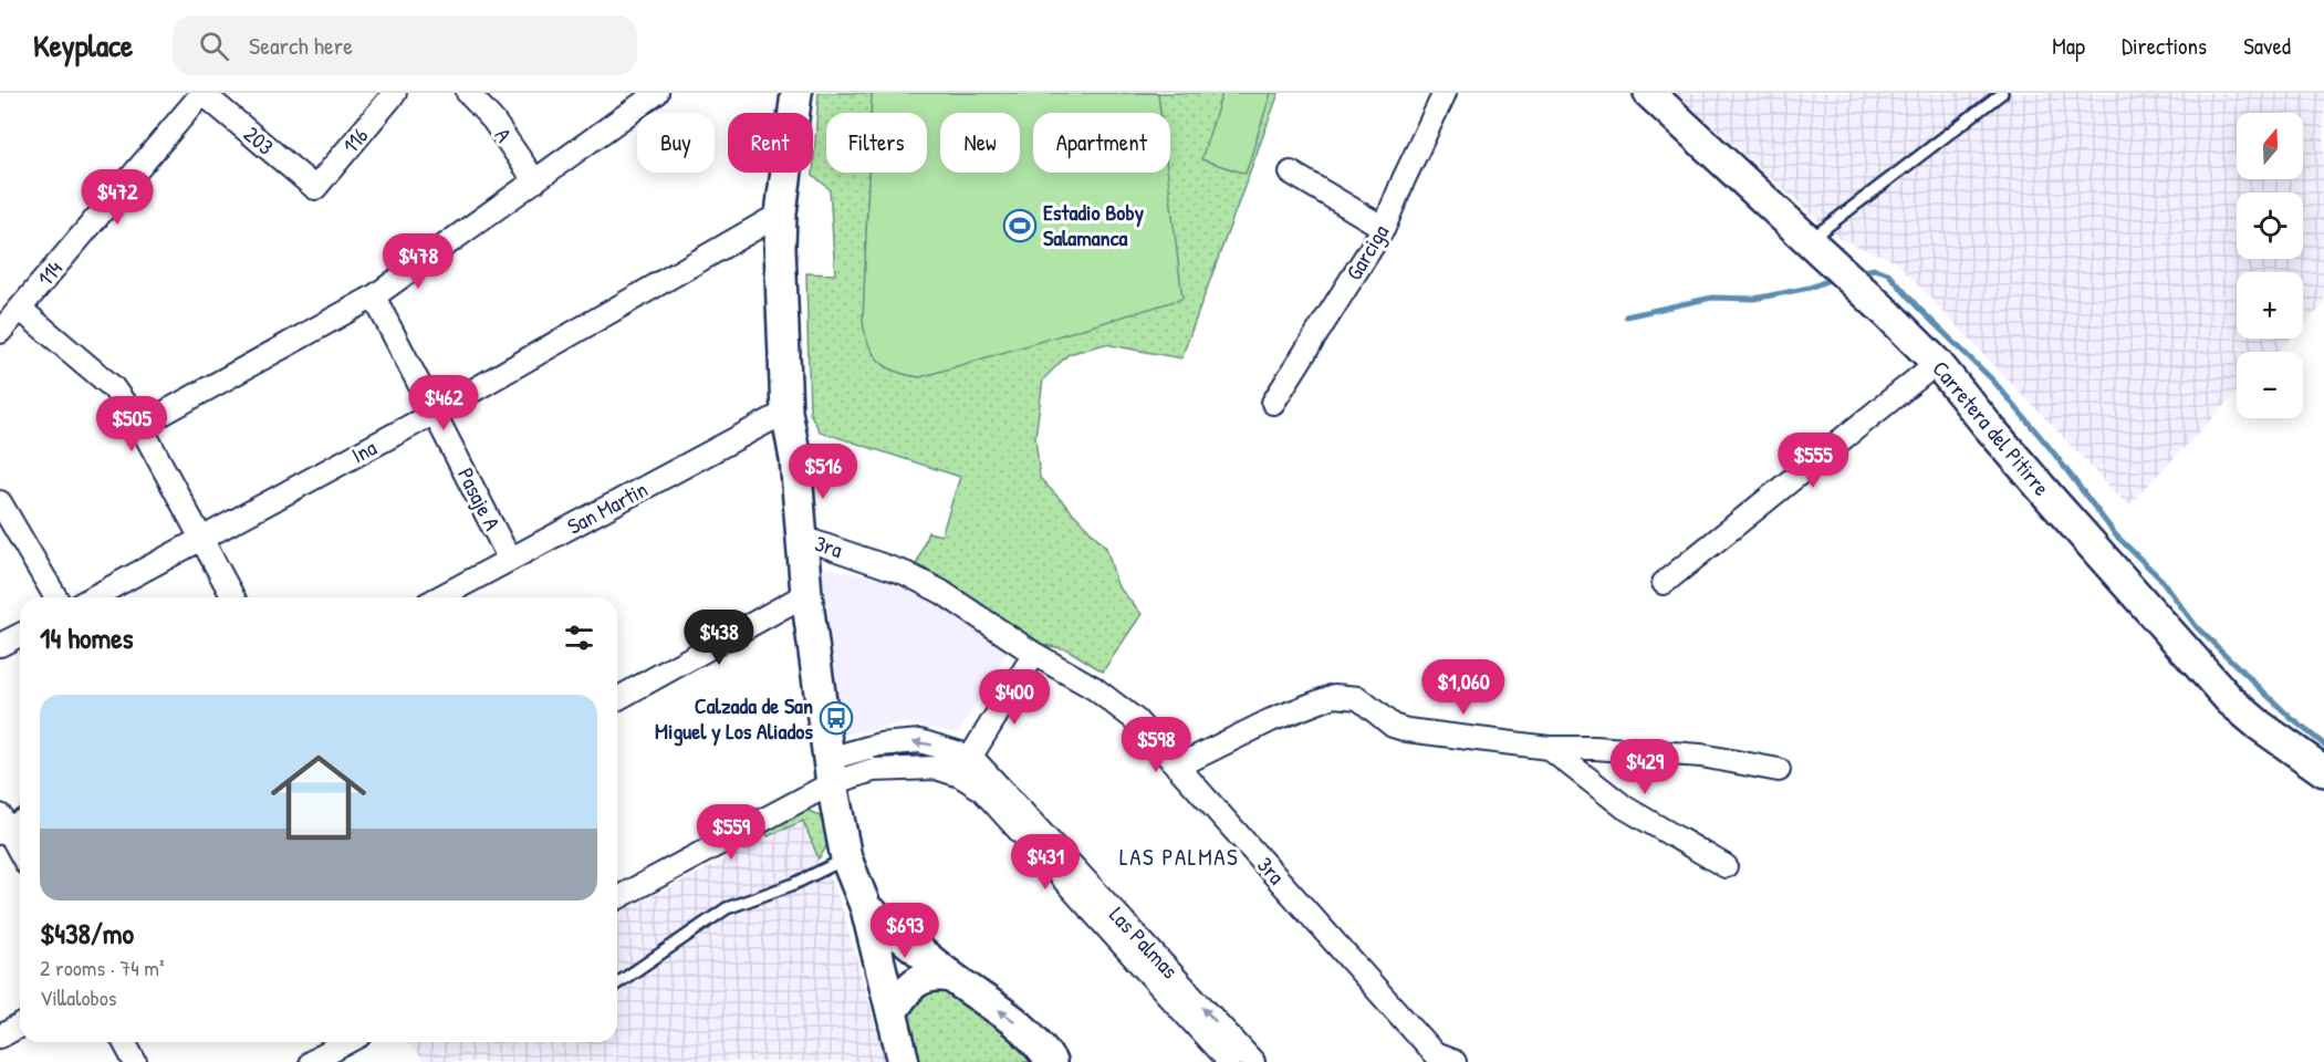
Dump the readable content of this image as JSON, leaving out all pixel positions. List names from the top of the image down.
{
  "streets": {
    "main road": ["Carretera del Pitirre"],
    "street": [
      "A",
      "203",
      "116",
      "Garciga",
      "114",
      "Ina",
      "Pasaje A",
      "San Martin",
      "3ra",
      "Las Palmas"
    ]
  },
  "crossings": [
    ["203", "116"],
    ["203", "114"],
    ["Ina", "Pasaje A"],
    ["Pasaje A", "San Martin"]
  ],
  "districts": ["LAS PALMAS"],
  "places": {
    "sports": ["Estadio Boby Salamanca"],
    "bus stop": ["Calzada de San Miguel y Los Aliados"]
  },
  "north": "top",
  "page": {
    "header": "Keyplace",
    "search": "Search here",
    "nav": ["Map", "Directions", "Saved"],
    "map_buttons": ["+", "−"],
    "chip": [
      "Buy",
      "Rent",
      "Filters",
      "New",
      "Apartment"
    ],
    "price": [
      "$472",
      "$478",
      "$462",
      "$505",
      "$555",
      "$516",
      "$438",
      "$1,060",
      "$400",
      "$598",
      "$429",
      "$559",
      "$431",
      "$693"
    ],
    "heading": "14 homes",
    "list": [
      {
        "name": "$438/mo",
        "note": "2 rooms · 74 m² · Villalobos"
      }
    ]
  }
}
